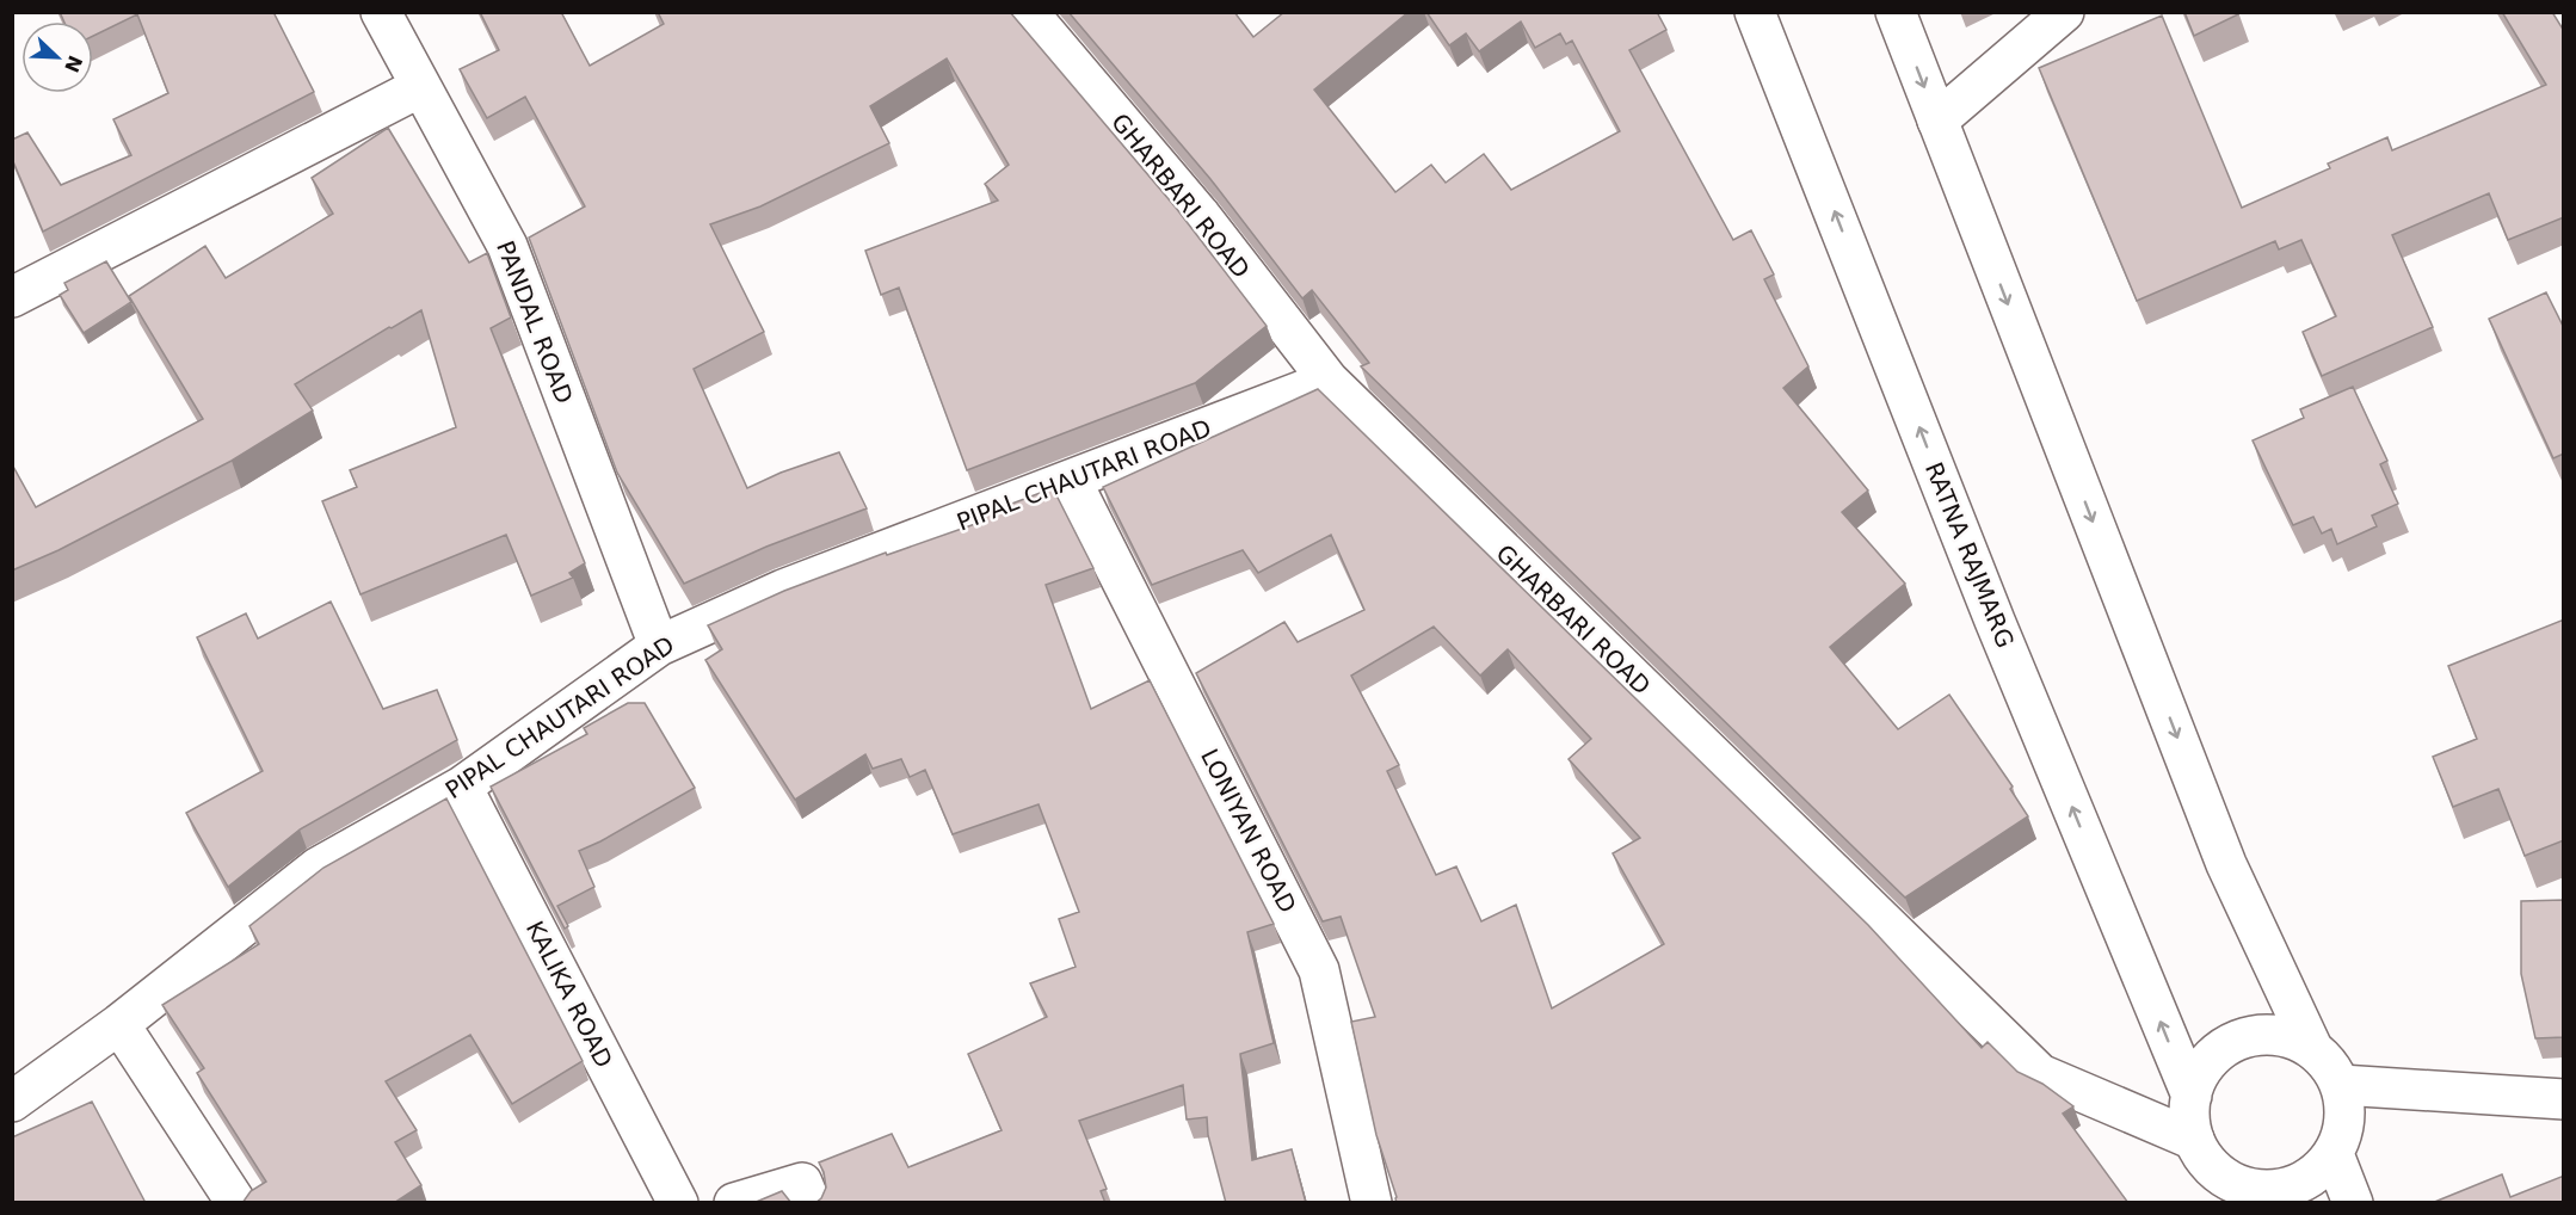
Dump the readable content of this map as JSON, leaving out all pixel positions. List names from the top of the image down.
{
  "streets": {
    "main road": [
      "GHARBARI ROAD",
      "PANDAL ROAD",
      "PIPAL CHAUTARI ROAD",
      "RATNA RAJMARG",
      "LONIYAN ROAD",
      "KALIKA ROAD"
    ]
  },
  "crossings": [
    ["GHARBARI ROAD", "PIPAL CHAUTARI ROAD"],
    ["GHARBARI ROAD", "RATNA RAJMARG"],
    ["PANDAL ROAD", "PIPAL CHAUTARI ROAD"],
    ["PIPAL CHAUTARI ROAD", "LONIYAN ROAD"],
    ["PIPAL CHAUTARI ROAD", "KALIKA ROAD"]
  ],
  "north": "bottom right"
}
